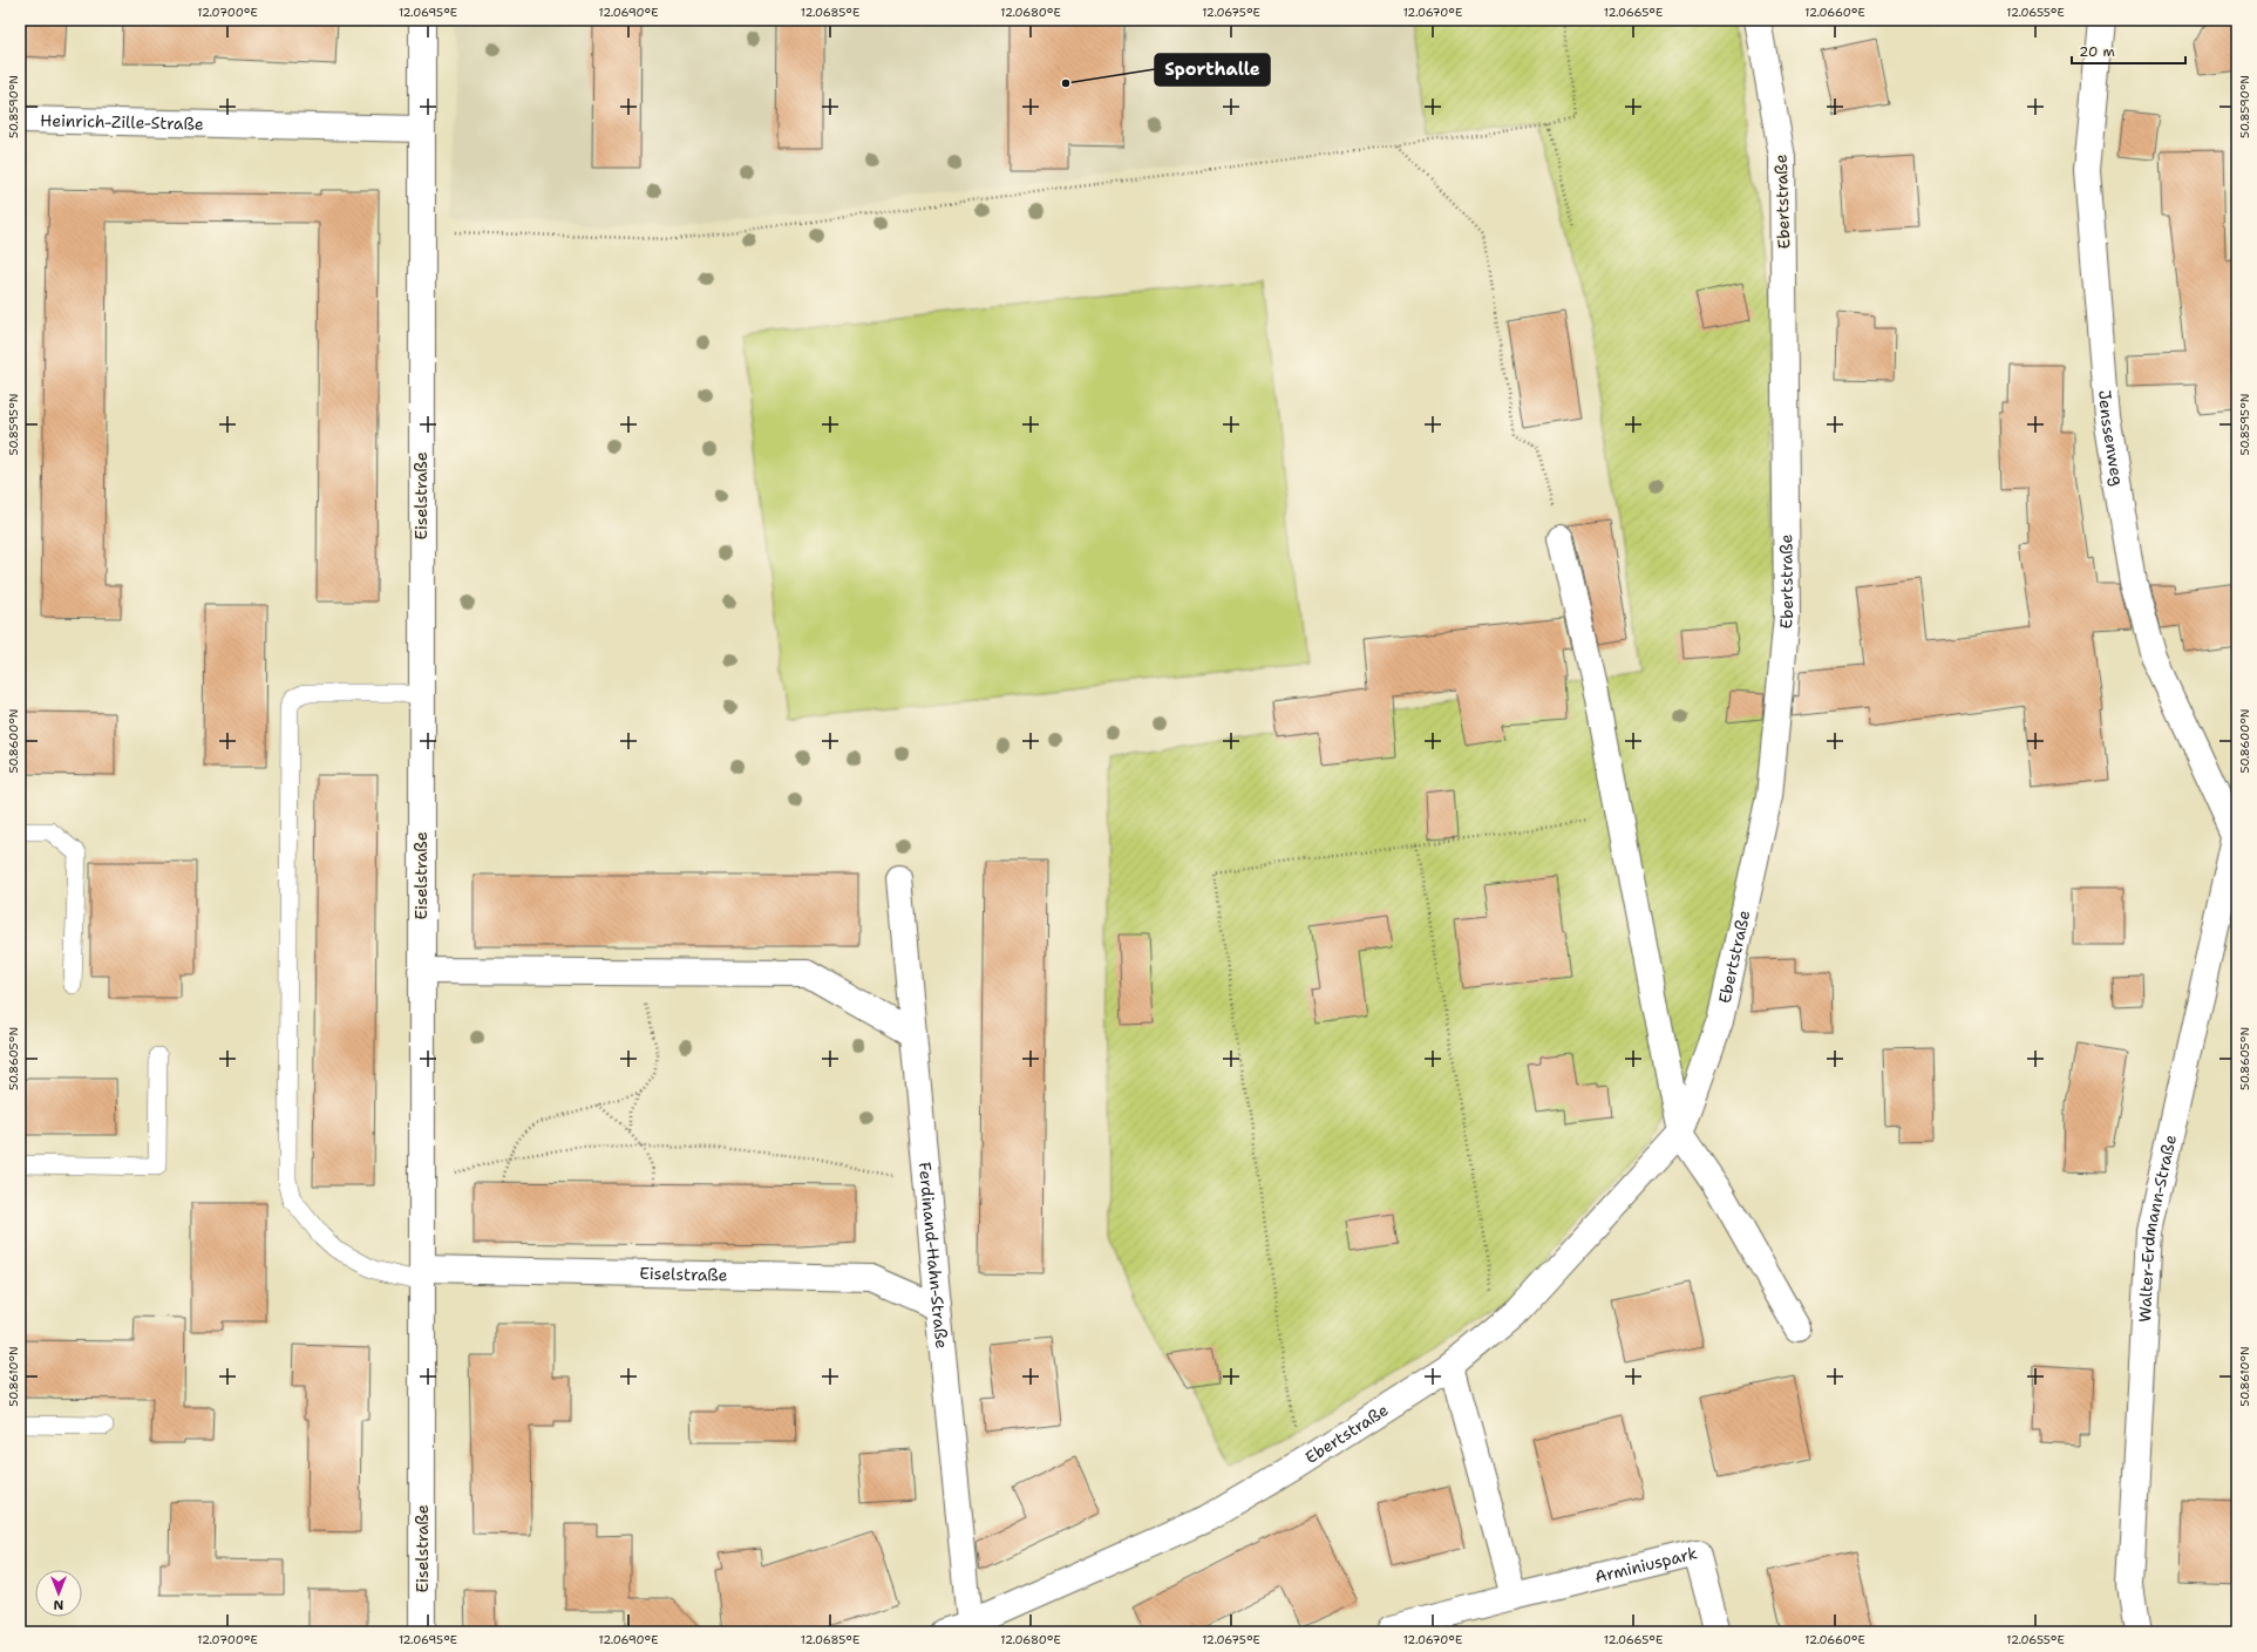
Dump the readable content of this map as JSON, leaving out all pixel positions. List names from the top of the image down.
{
  "streets": {
    "street": [
      "Heinrich-Zille-Straße",
      "Ebertstraße",
      "Jenssenweg",
      "Eiselstraße",
      "Walter-Erdmann-Straße",
      "Ferdinand-Hahn-Straße",
      "Arminiuspark"
    ]
  },
  "crossings": [
    ["Heinrich-Zille-Straße", "Eiselstraße"],
    ["Ebertstraße", "Ferdinand-Hahn-Straße"],
    ["Jenssenweg", "Walter-Erdmann-Straße"],
    ["Eiselstraße", "Ferdinand-Hahn-Straße"]
  ],
  "places": ["Sporthalle"],
  "scale_bar": "20 m",
  "north": "bottom",
  "coordinates": [
    "12.0700°E",
    "12.0695°E",
    "12.0690°E",
    "12.0685°E",
    "12.0680°E",
    "12.0675°E",
    "12.0670°E",
    "12.0665°E",
    "12.0660°E",
    "12.0655°E",
    "50.8590°N",
    "50.8595°N",
    "50.8600°N",
    "50.8605°N",
    "50.8610°N"
  ]
}
